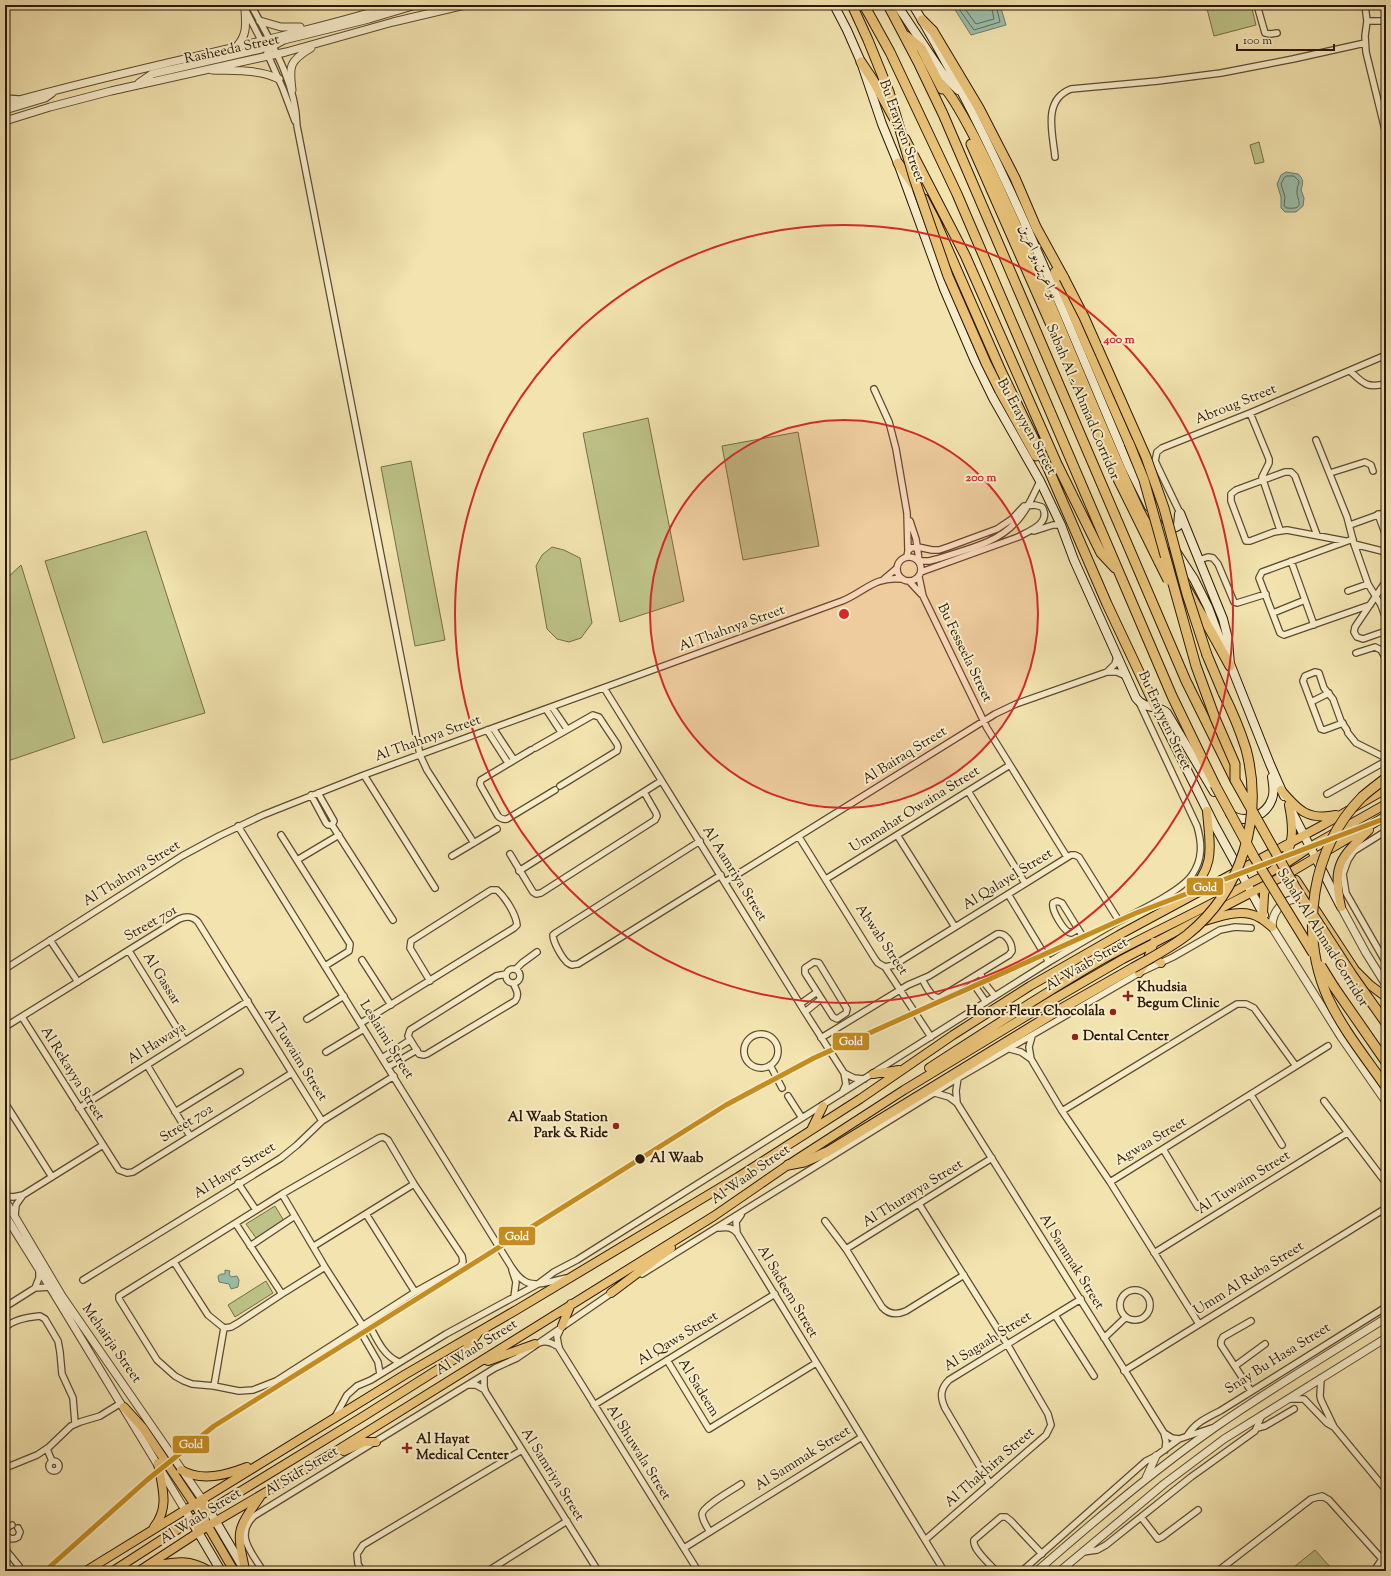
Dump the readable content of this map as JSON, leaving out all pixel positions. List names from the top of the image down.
{
  "streets": {
    "highway": [
      "Bu Erayyen Street",
      "بو اعرين,بو اعرين",
      "Sabah Al - Ahmad Corridor",
      "Sabah Al Ahmad Corridor"
    ],
    "main road": ["Al Waab Street"],
    "street": [
      "Rasheeda Street",
      "Abroug Street",
      "Al Thahnya Street",
      "Bu Fesseela Street",
      "Al Bairaq Street",
      "Ummahat Owaina Street",
      "Al Aamriya Street",
      "Al Qalayel Street",
      "Street 701",
      "Abwab Street",
      "Al Gassar",
      "Leslaimi Street",
      "Al Hawaya",
      "Al Tuwaim Street",
      "Al Rekayya Street",
      "Street 702",
      "Agwaa Street",
      "Al Hayer Street",
      "Al Thurayya Street",
      "Al Sammak Street",
      "Umm Al Ruba Street",
      "Al Sadeem Street",
      "Al Qaws Street",
      "Al Sagaah Street",
      "Mehairja Street",
      "Snay Bu Hasa Street",
      "Al Sadeem",
      "Al Shuwala Street",
      "Al Thakhira Street",
      "Al Sidr Street",
      "Al Samriya Street"
    ]
  },
  "crossings": [
    ["Bu Erayyen Street", "Sabah Al Ahmad Corridor"],
    ["Bu Erayyen Street", "Al Waab Street"],
    ["Sabah Al - Ahmad Corridor", "Sabah Al Ahmad Corridor"],
    ["Al Thahnya Street", "Bu Fesseela Street"],
    ["Al Thahnya Street", "Al Aamriya Street"],
    ["Al Thahnya Street", "Leslaimi Street"],
    ["Bu Fesseela Street", "Al Bairaq Street"],
    ["Al Bairaq Street", "Al Aamriya Street"],
    ["Al Bairaq Street", "Abwab Street"],
    ["Ummahat Owaina Street", "Abwab Street"],
    ["Al Qalayel Street", "Abwab Street"],
    ["Al Qalayel Street", "Al Waab Street"],
    ["Street 701", "Al Gassar"],
    ["Street 701", "Al Hawaya"],
    ["Street 701", "Al Tuwaim Street"],
    ["Street 701", "Al Rekayya Street"],
    ["Sabah Al Ahmad Corridor", "Al Waab Street"],
    ["Abwab Street", "Al Waab Street"],
    ["Al Waab Street", "Leslaimi Street"],
    ["Al Waab Street", "Mehairja Street"],
    ["Al Waab Street", "Al Sidr Street"],
    ["Al Waab Street", "Al Samriya Street"],
    ["Al Gassar", "Al Hawaya"],
    ["Leslaimi Street", "Al Hayer Street"],
    ["Al Hawaya", "Al Tuwaim Street"],
    ["Al Hawaya", "Al Rekayya Street"],
    ["Al Tuwaim Street", "Street 702"],
    ["Al Tuwaim Street", "Al Hayer Street"],
    ["Al Rekayya Street", "Street 702"],
    ["Al Thurayya Street", "Al Sammak Street"],
    ["Al Thurayya Street", "Al Thakhira Street"],
    ["Al Sammak Street", "Umm Al Ruba Street"],
    ["Al Sammak Street", "Al Sadeem Street"],
    ["Al Sammak Street", "Al Sagaah Street"],
    ["Al Sammak Street", "Snay Bu Hasa Street"],
    ["Al Sammak Street", "Al Shuwala Street"],
    ["Al Sammak Street", "Al Thakhira Street"],
    ["Al Sadeem Street", "Al Qaws Street"],
    ["Al Sadeem Street", "Al Sadeem"],
    ["Al Qaws Street", "Al Sadeem"],
    ["Al Qaws Street", "Al Shuwala Street"],
    ["Al Sagaah Street", "Al Thakhira Street"]
  ],
  "places": {
    "health": ["Khudsia Begum Clinic", "Al Hayat Medical Center"],
    "other": [
      "Honor Fleur Chocolala",
      "Dental Center",
      "Al Waab Station Park & Ride",
      "Al Waab"
    ]
  },
  "lines": ["transit line Gold"],
  "scale_bar": "100 m",
  "rings": ["400 m", "200 m"]
}
